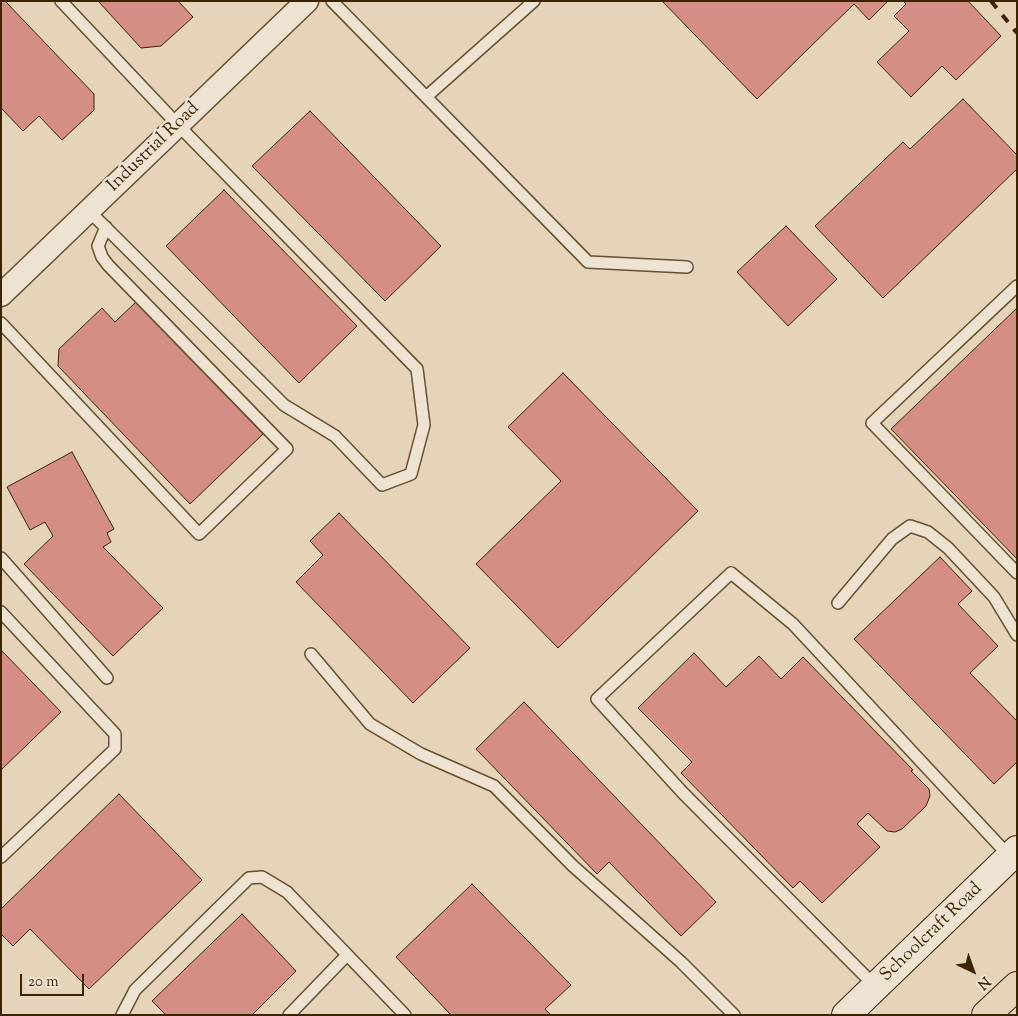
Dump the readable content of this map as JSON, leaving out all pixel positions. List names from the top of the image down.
{
  "streets": {
    "main road": ["Schoolcraft Road"],
    "street": ["Industrial Road"]
  },
  "scale_bar": "20 m",
  "north": "bottom right"
}
